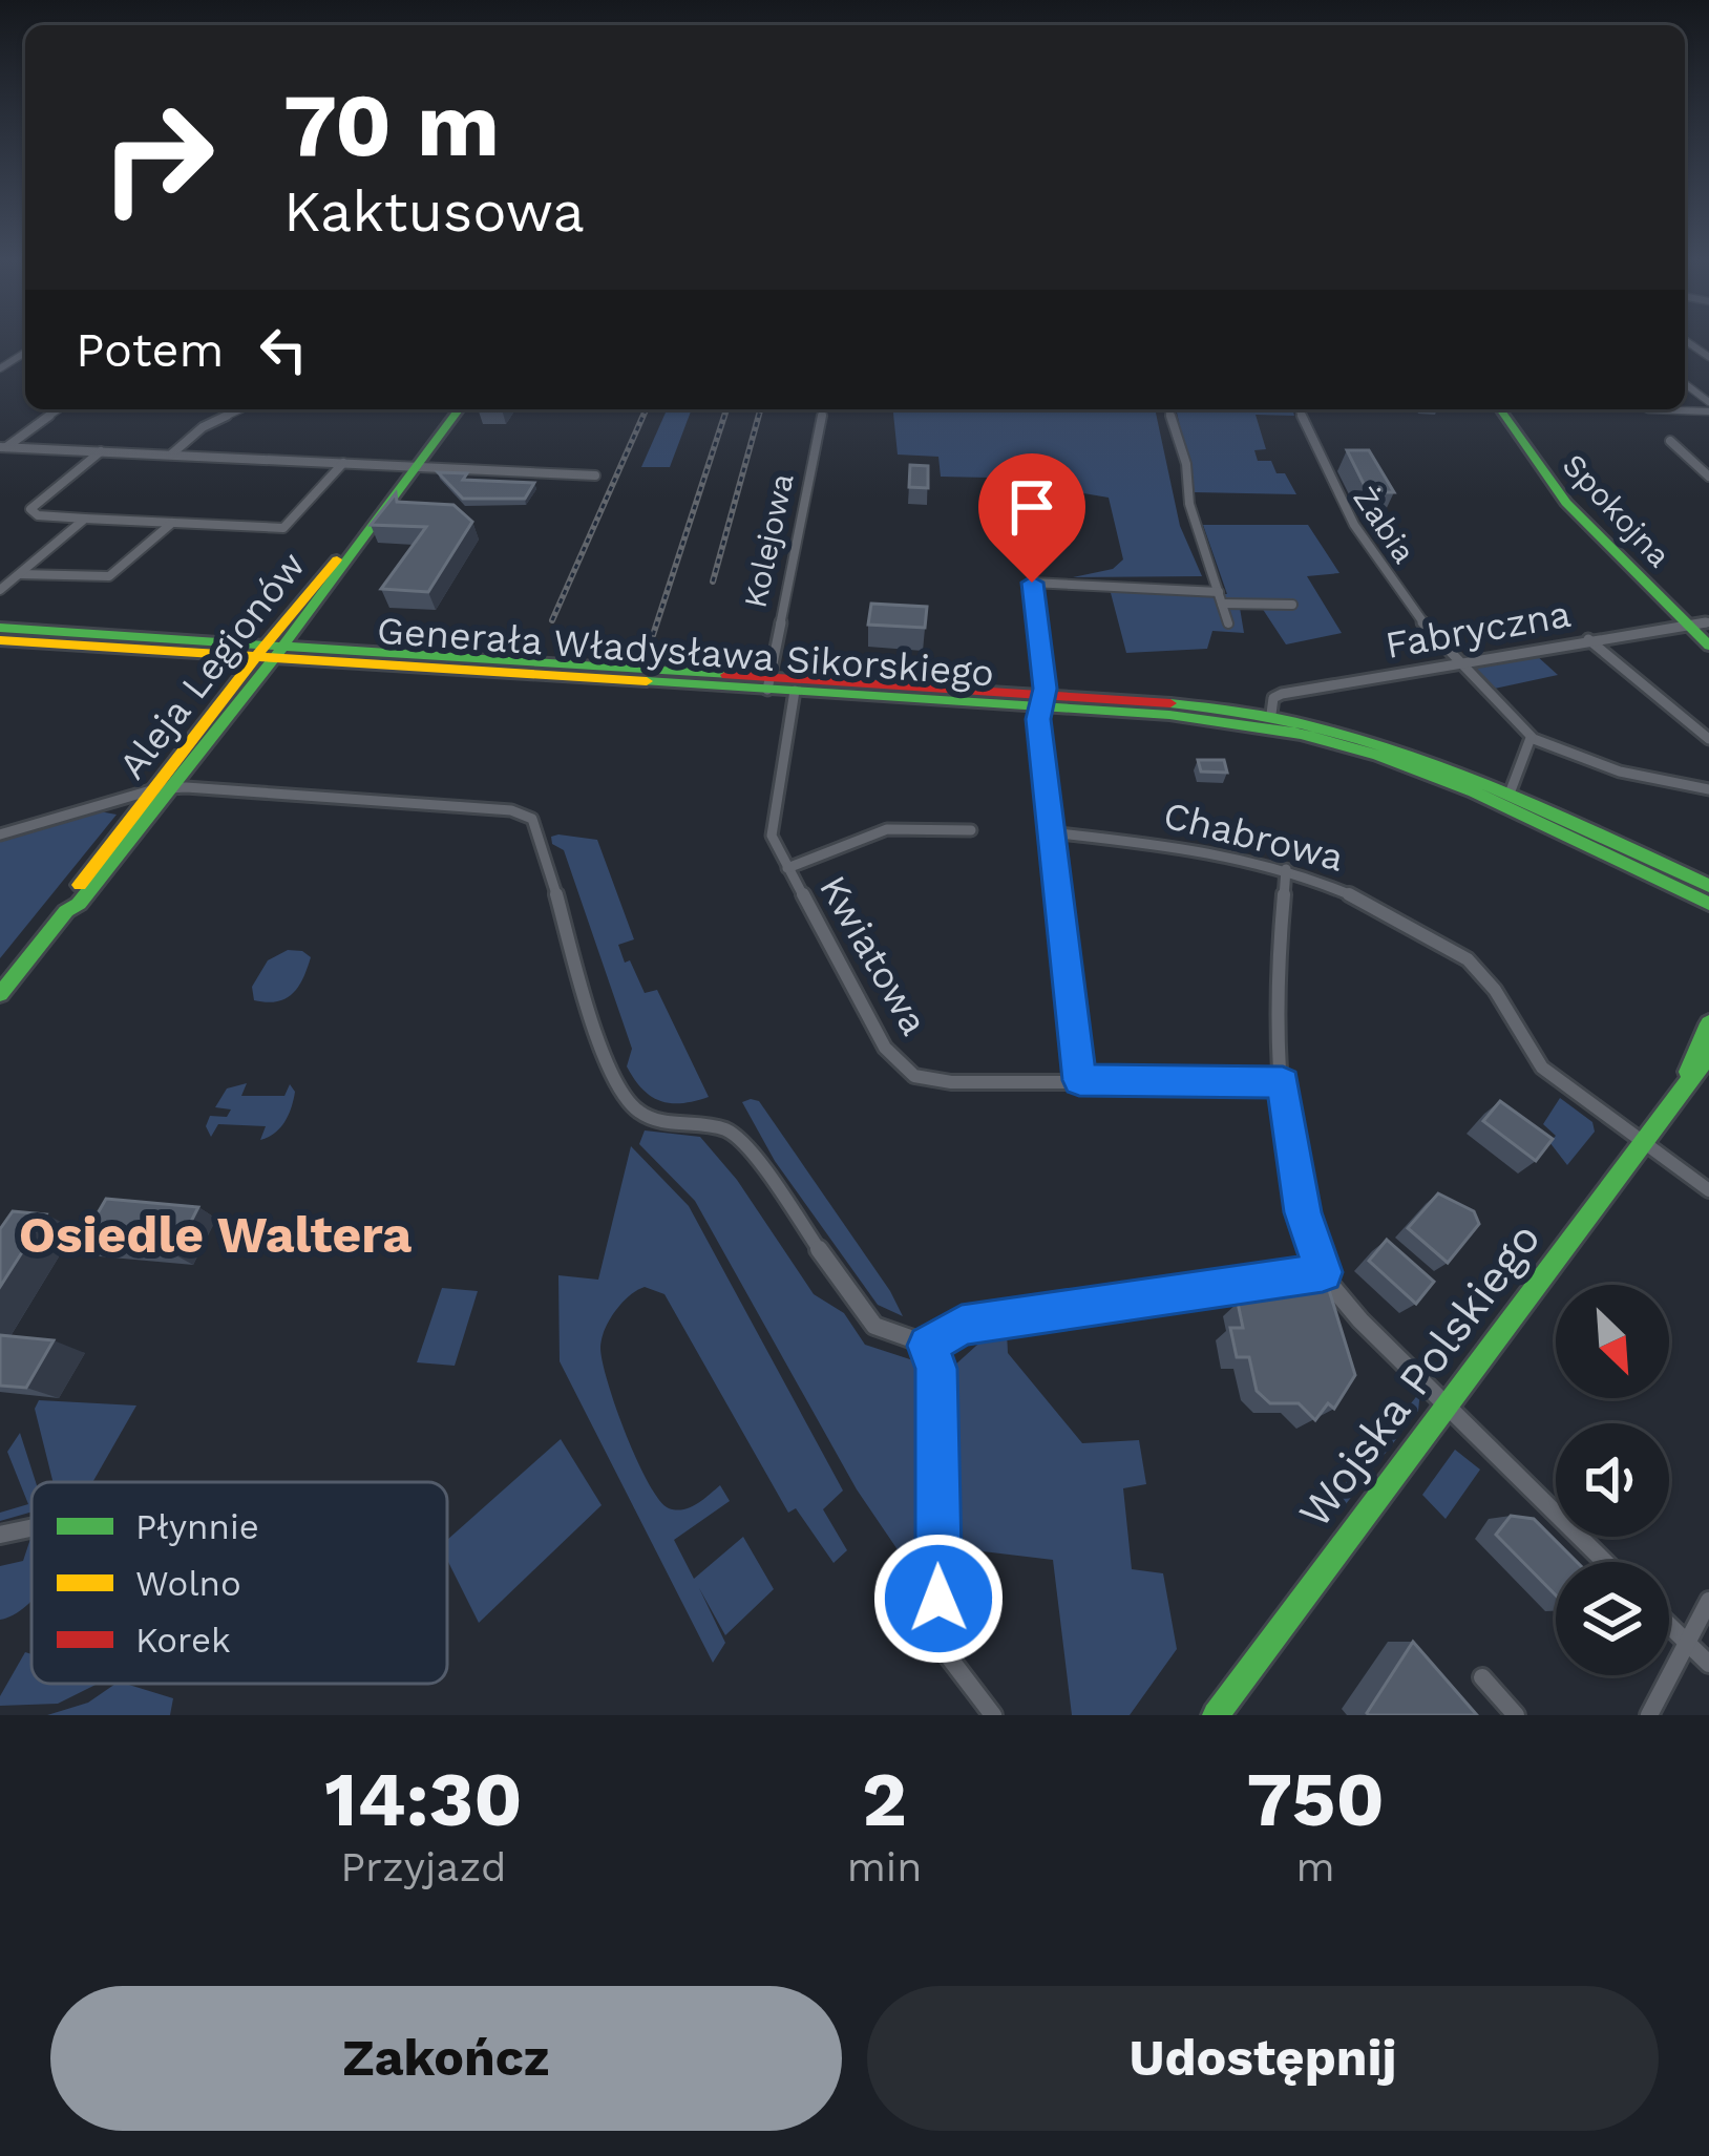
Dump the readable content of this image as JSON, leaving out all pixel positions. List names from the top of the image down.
{
  "streets": {
    "main road": [
      "Spokojna",
      "Generała Władysława Sikorskiego",
      "Aleja Legionów",
      "Wojska Polskiego"
    ],
    "street": [
      "Żabia",
      "Kolejowa",
      "Fabryczna",
      "Chabrowa",
      "Kwiatowa"
    ]
  },
  "crossings": [
    ["Spokojna", "Fabryczna"],
    ["Żabia", "Fabryczna"],
    ["Kolejowa", "Generała Władysława Sikorskiego"],
    ["Fabryczna", "Generała Władysława Sikorskiego"],
    ["Generała Władysława Sikorskiego", "Aleja Legionów"],
    ["Generała Władysława Sikorskiego", "Kwiatowa"],
    ["Chabrowa", "Wojska Polskiego"]
  ],
  "districts": ["Osiedle Waltera"],
  "legend": ["Płynnie", "Wolno", "Korek"],
  "north": "bottom right",
  "page": {
    "turn": ["70 m", "Kaktusowa"],
    "then": "Potem",
    "eta": [
      "14:30",
      "Przyjazd",
      "2",
      "min",
      "750",
      "m"
    ],
    "buttons": ["Zakończ", "Udostępnij"]
  }
}
